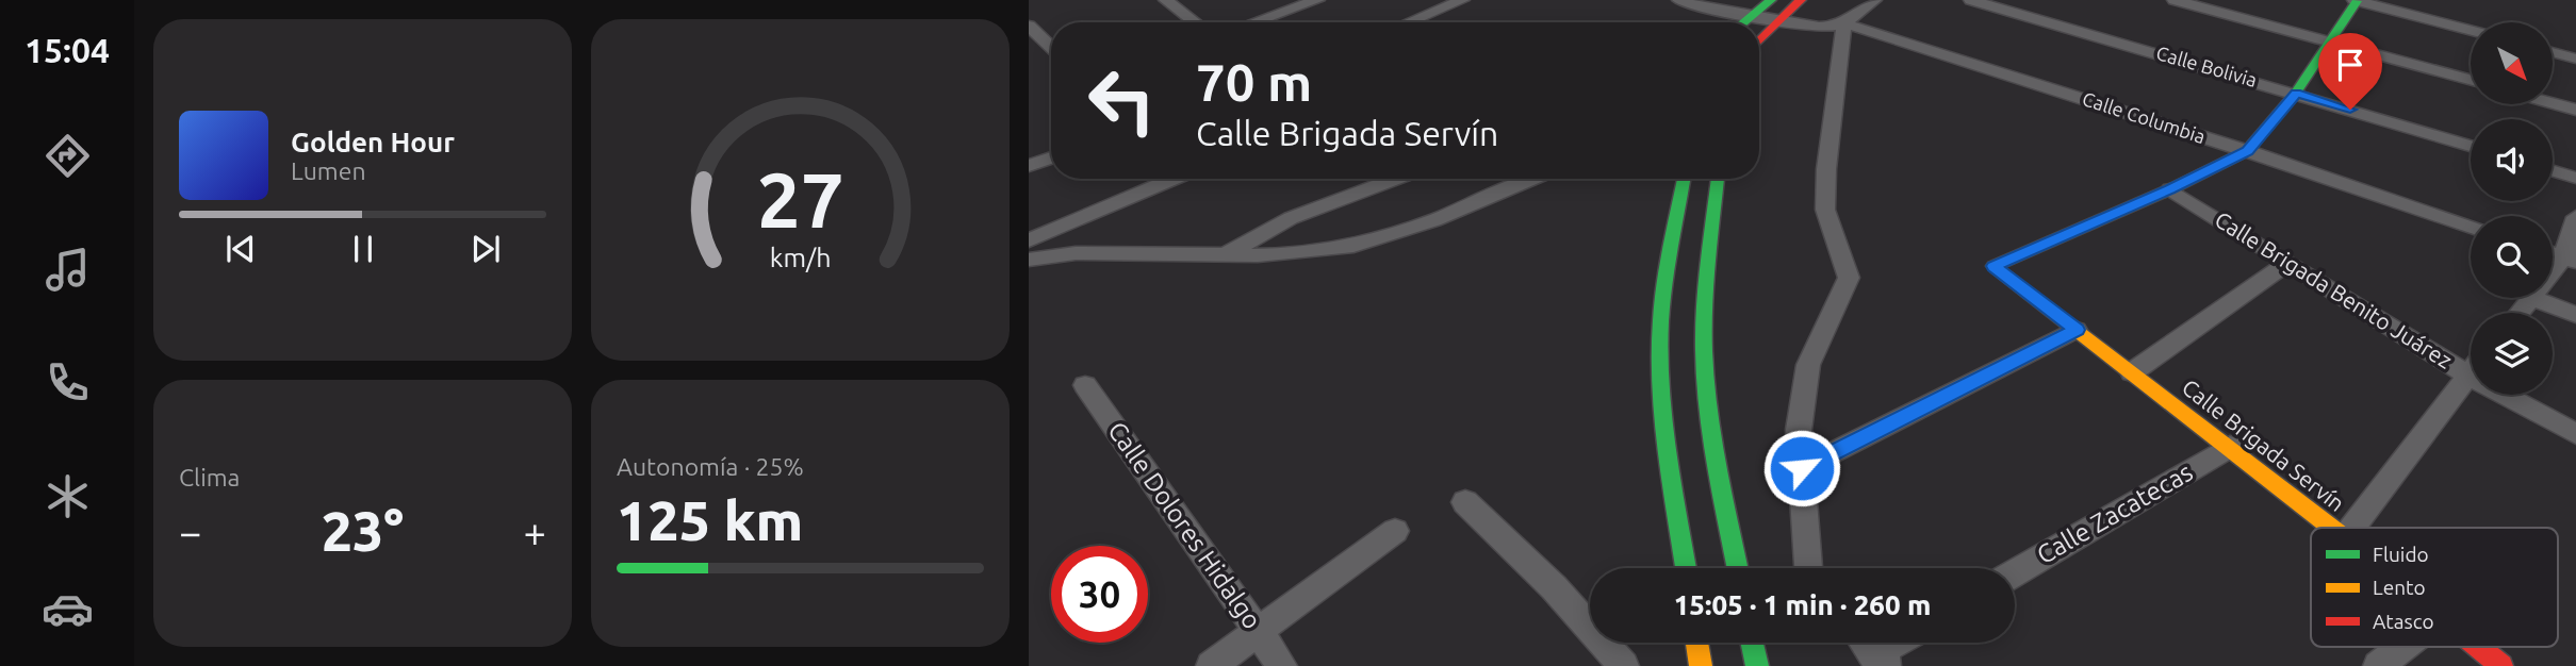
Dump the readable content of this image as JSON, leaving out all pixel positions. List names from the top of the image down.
{
  "streets": {
    "street": [
      "Calle Bolivia",
      "Calle Columbia",
      "Calle Brigada Benito Juárez",
      "Calle Brigada Servín",
      "Calle Zacatecas",
      "Calle Dolores Hidalgo"
    ]
  },
  "crossings": [
    ["Calle Brigada Benito Juárez", "Calle Brigada Servín"],
    ["Calle Brigada Servín", "Calle Zacatecas"]
  ],
  "legend": ["Fluido", "Lento", "Atasco"],
  "north": "bottom right",
  "page": {
    "tabs": "15:04",
    "turn": ["70 m", "Calle Brigada Servín"],
    "song": ["Golden Hour", "Lumen"],
    "tile": [
      "Clima",
      ["Autonomía · 25%", "125 km"]
    ],
    "heat": ["−", "23°", "+"],
    "limit": "30",
    "trip": "15:05 · 1 min · 260 m",
    "gauge": ["27", "km/h"]
  }
}
